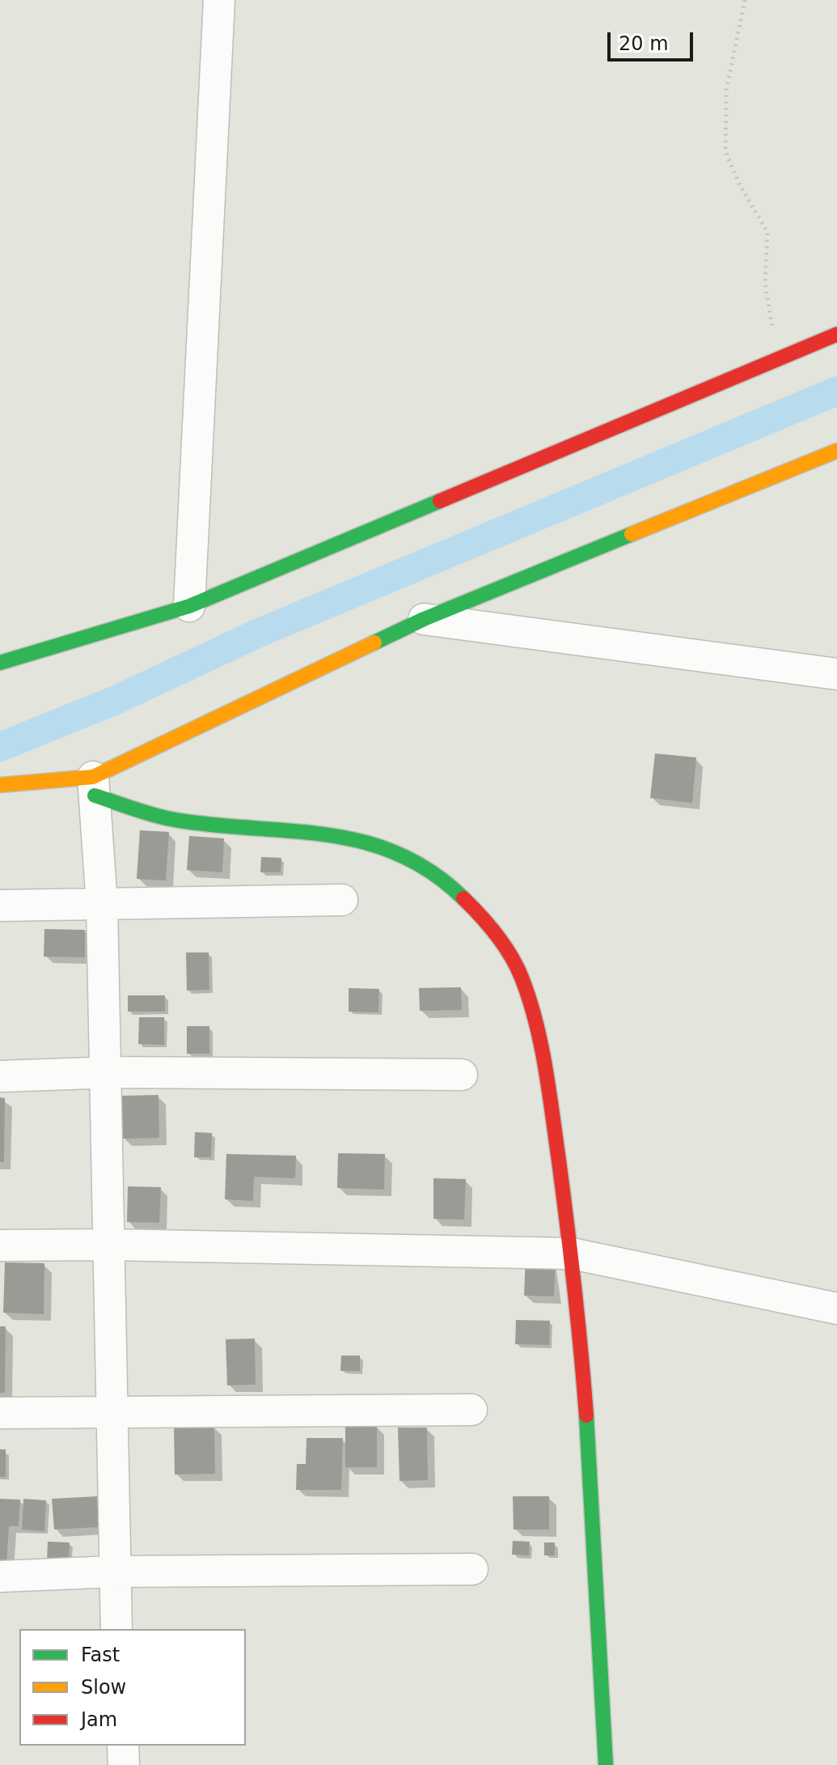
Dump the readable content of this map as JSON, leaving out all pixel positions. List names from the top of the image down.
{
  "legend": ["Fast", "Slow", "Jam"],
  "scale_bar": "20 m"
}
